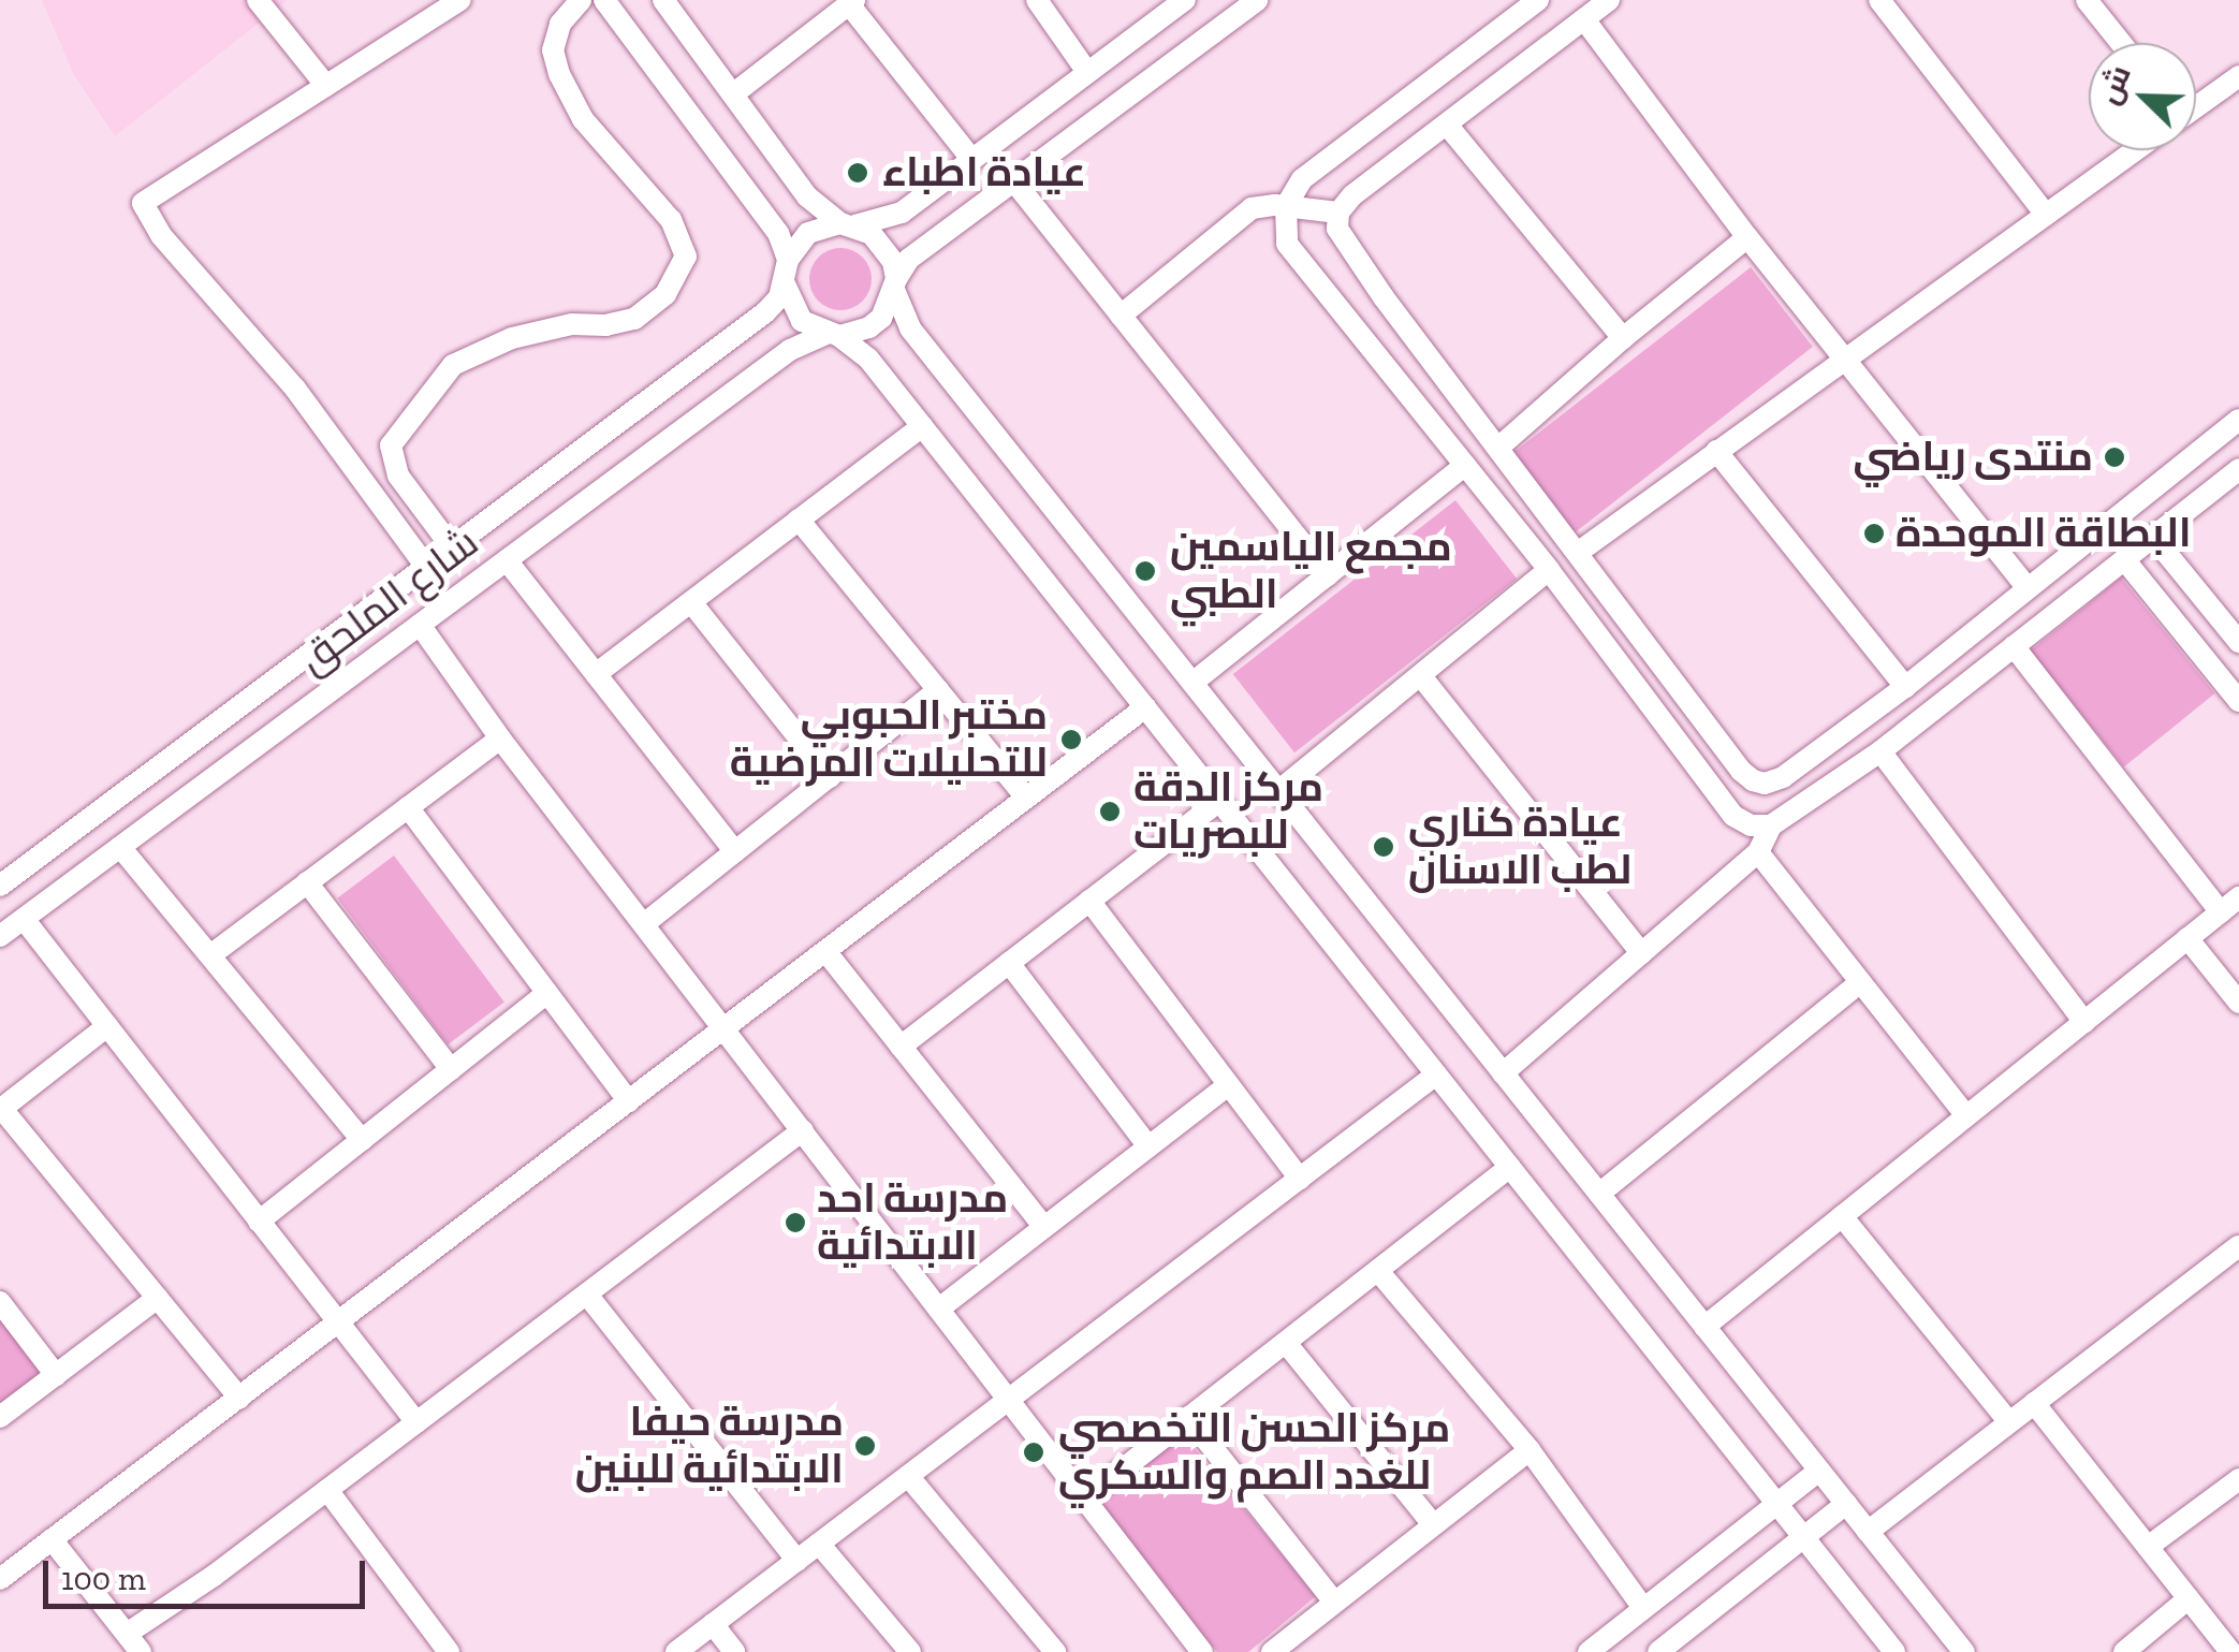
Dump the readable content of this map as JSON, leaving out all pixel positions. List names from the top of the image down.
{
  "streets": {
    "street": ["شارع الملحق"]
  },
  "places": [
    "عيادة اطباء",
    "منتدى رياضي",
    "البطاقة الموحدة",
    "مجمع الياسمين الطبي",
    "مختبر الحبوبي للتحليلات المرضية",
    "مركز الدقة للبصريات",
    "عيادة كناري لطب الاسنان",
    "مدرسة احد الابتدائية",
    "مدرسة حيفا الابتدائية للبنين",
    "مركز الحسن التخصصي للغدد الصم والسكري"
  ],
  "scale_bar": "100 m",
  "north": "top left"
}
